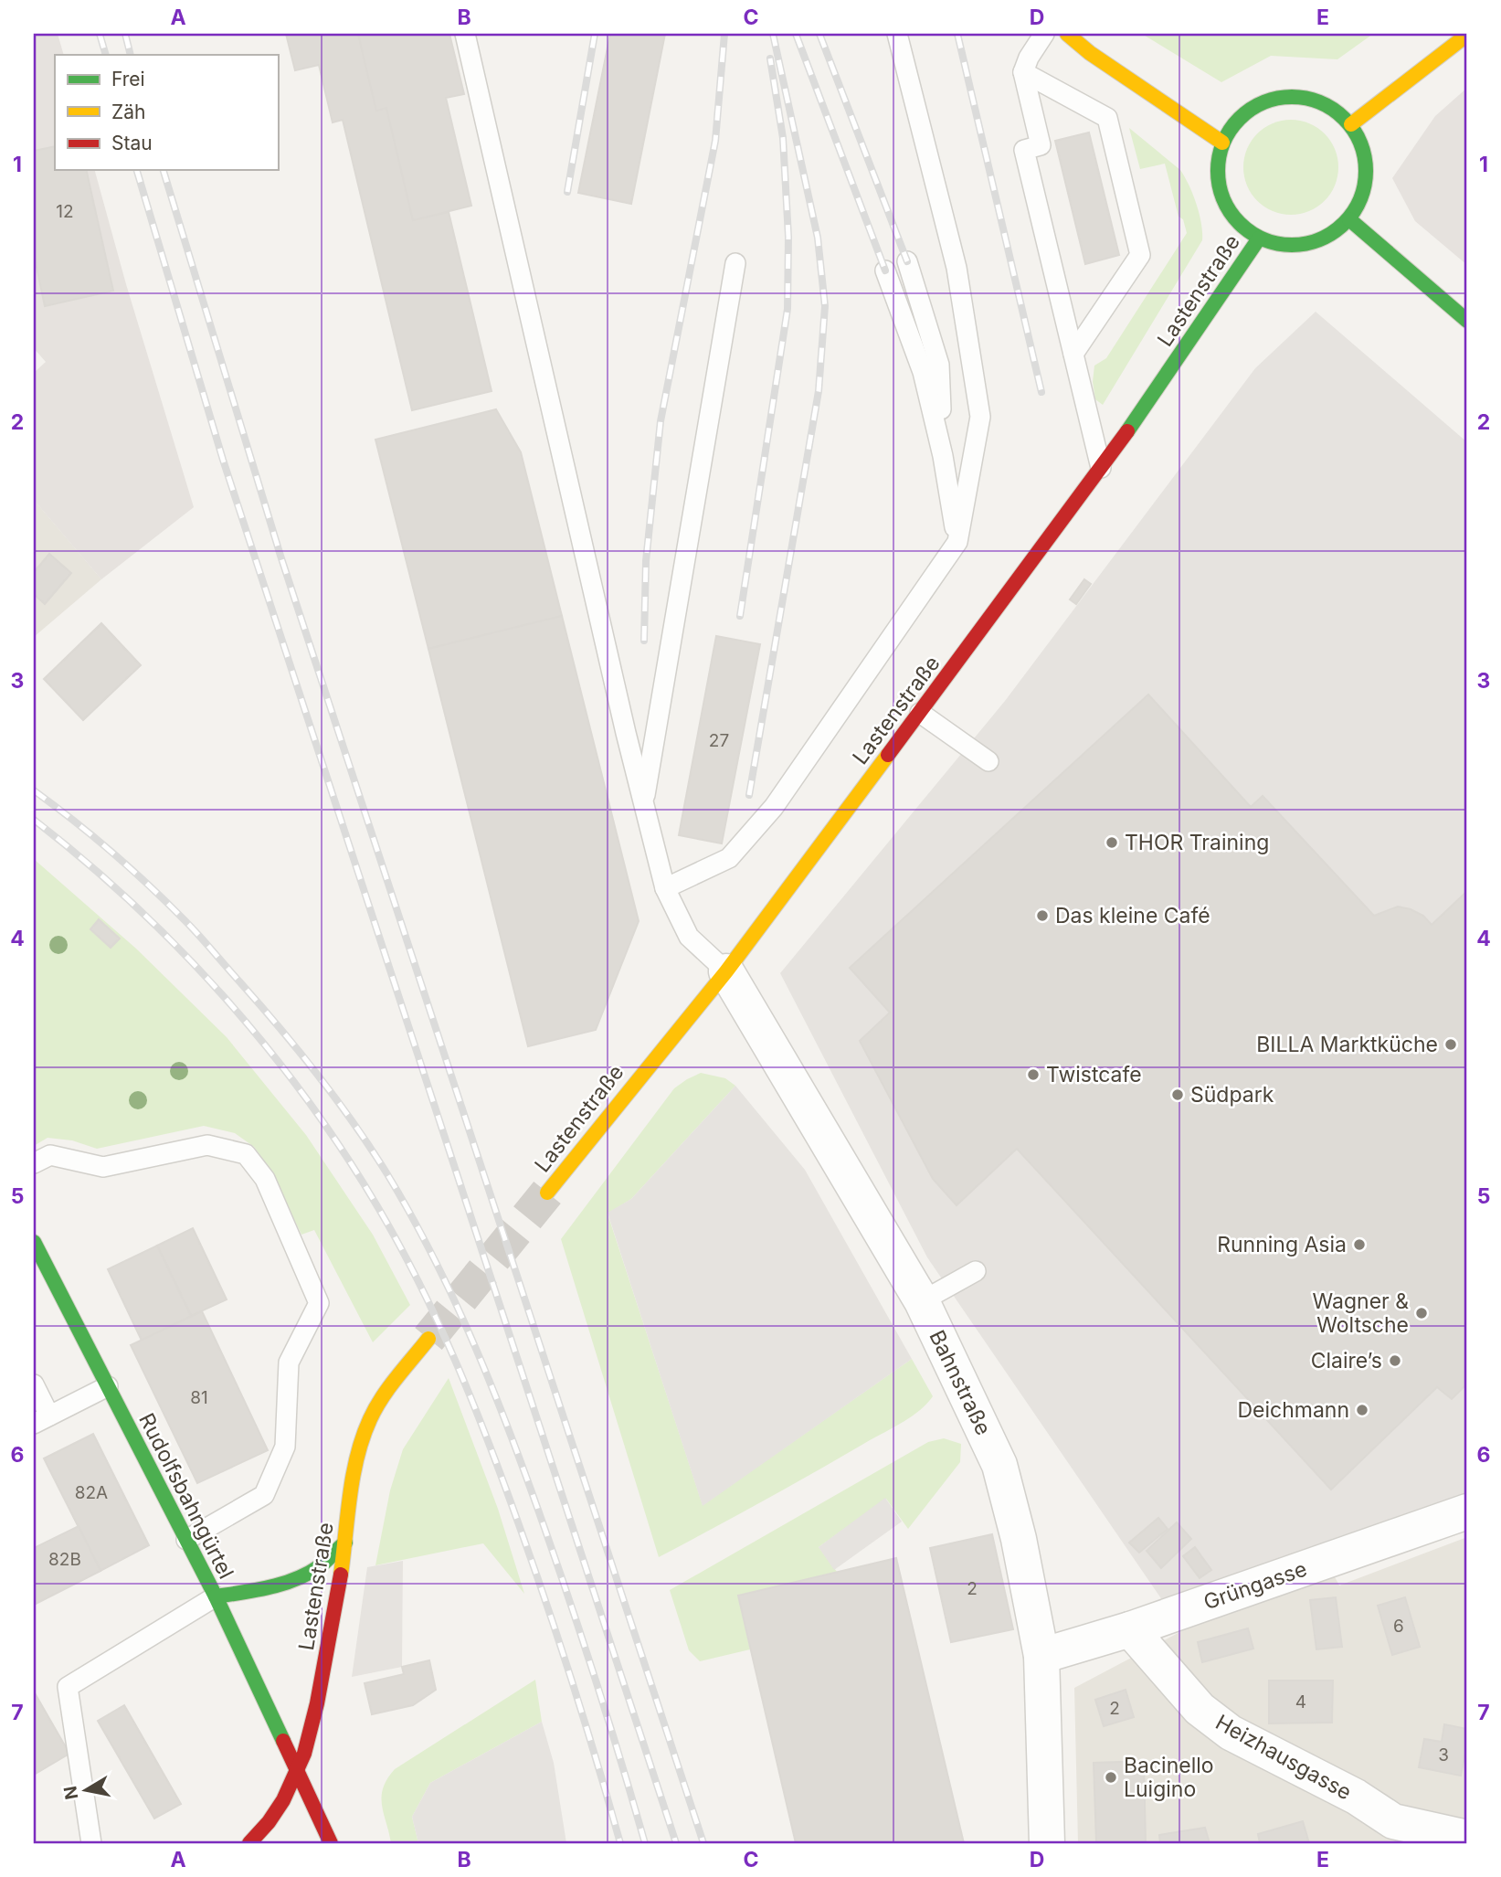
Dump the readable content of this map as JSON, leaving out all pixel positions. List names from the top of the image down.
{
  "streets": {
    "street": [
      "Lastenstraße",
      "Bahnstraße",
      "Rudolfsbahngürtel",
      "Grüngasse",
      "Heizhausgasse"
    ]
  },
  "crossings": [
    ["Lastenstraße", "Bahnstraße"],
    ["Lastenstraße", "Rudolfsbahngürtel"],
    ["Bahnstraße", "Grüngasse"],
    ["Grüngasse", "Heizhausgasse"]
  ],
  "places": [
    "THOR Training",
    "Das kleine Café",
    "BILLA Marktküche",
    "Twistcafe",
    "Südpark",
    "Running Asia",
    "Wagner & Woltsche",
    "Claire’s",
    "Deichmann",
    "Bacinello Luigino"
  ],
  "house_numbers": [
    "12",
    "27",
    "81",
    "82A",
    "82B",
    "2",
    "6",
    "4",
    "2",
    "3"
  ],
  "legend": ["Frei", "Zäh", "Stau"],
  "north": "left",
  "grid": {
    "columns": [
      "A",
      "B",
      "C",
      "D",
      "E"
    ],
    "rows": [
      "1",
      "2",
      "3",
      "4",
      "5",
      "6",
      "7"
    ]
  }
}
